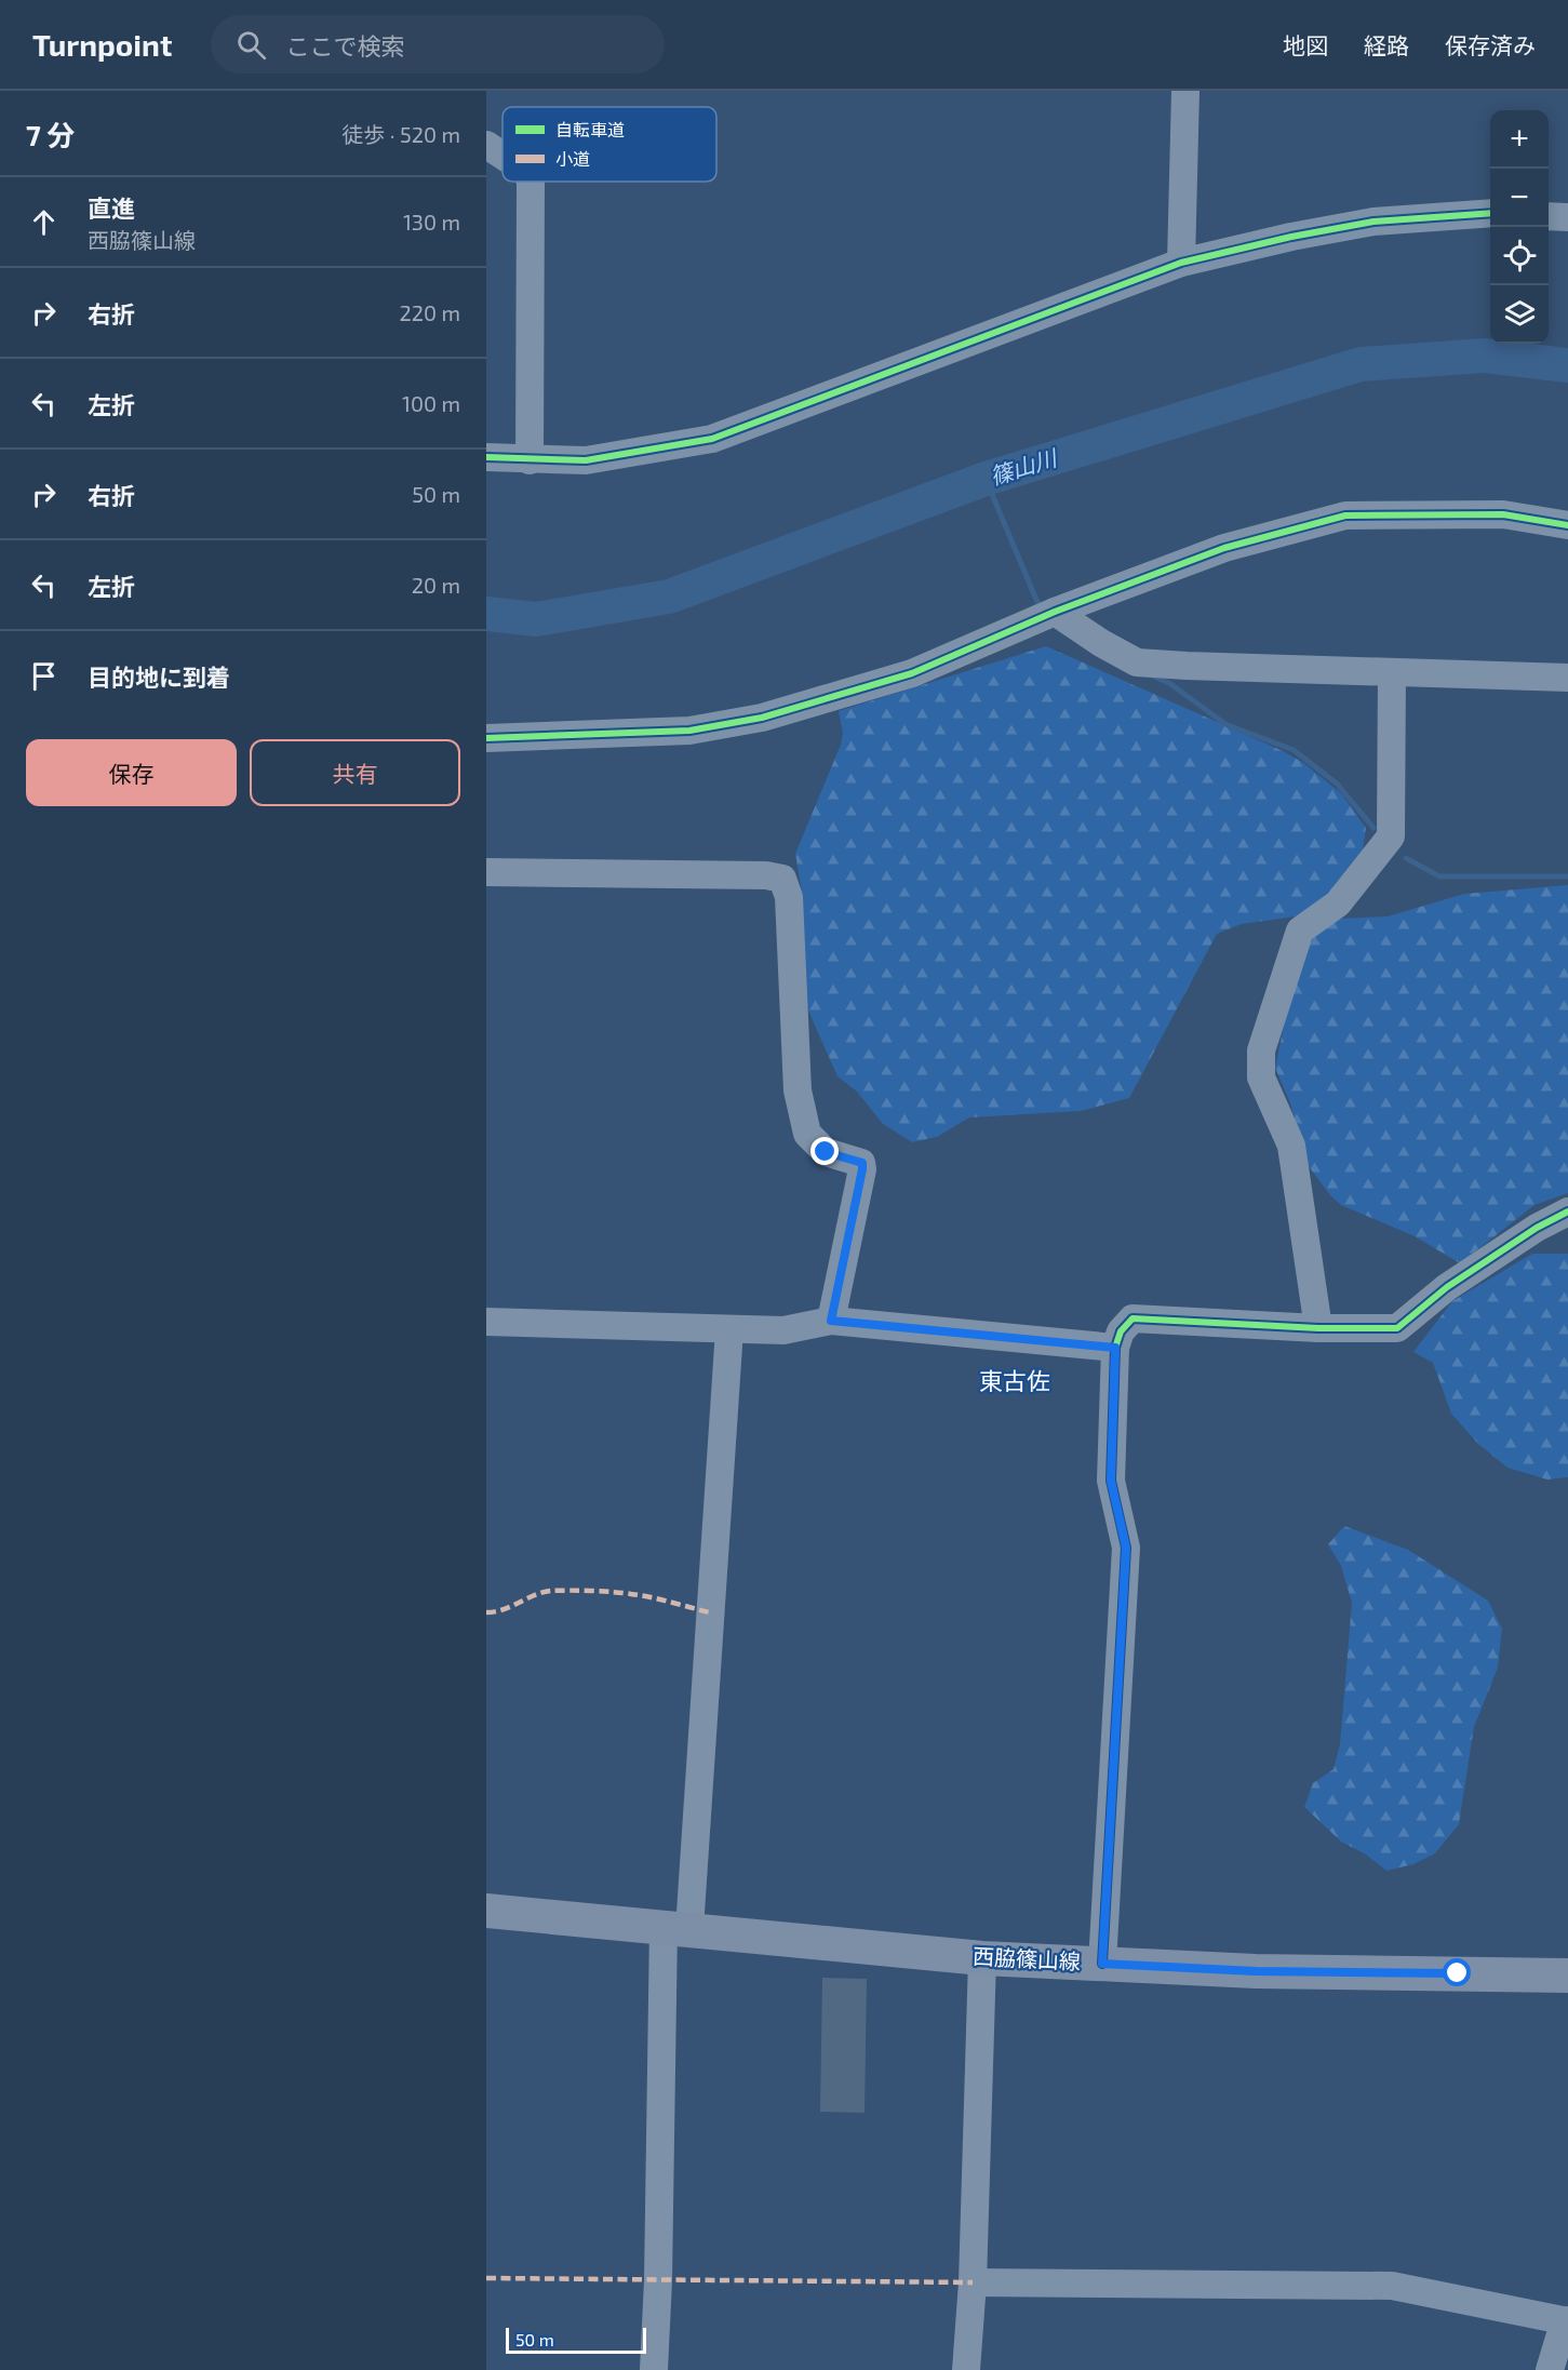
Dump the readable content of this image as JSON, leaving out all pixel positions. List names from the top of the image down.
{
  "streets": {
    "main road": ["西脇篠山線"]
  },
  "districts": ["東古佐"],
  "water": ["篠山川"],
  "legend": ["自転車道", "小道"],
  "scale_bar": "50 m",
  "page": {
    "header": "Turnpoint",
    "search": "ここで検索",
    "nav": ["地図", "経路", "保存済み"],
    "heading": ["7 分", "徒歩 · 520 m"],
    "map_buttons": ["+", "−"],
    "list": [
      ["直進", "西脇篠山線", "130 m"],
      ["右折", "220 m"],
      ["左折", "100 m"],
      ["右折", "50 m"],
      ["左折", "20 m"],
      "目的地に到着"
    ],
    "buttons": ["保存", "共有"],
    "scale": "50 m"
  }
}
